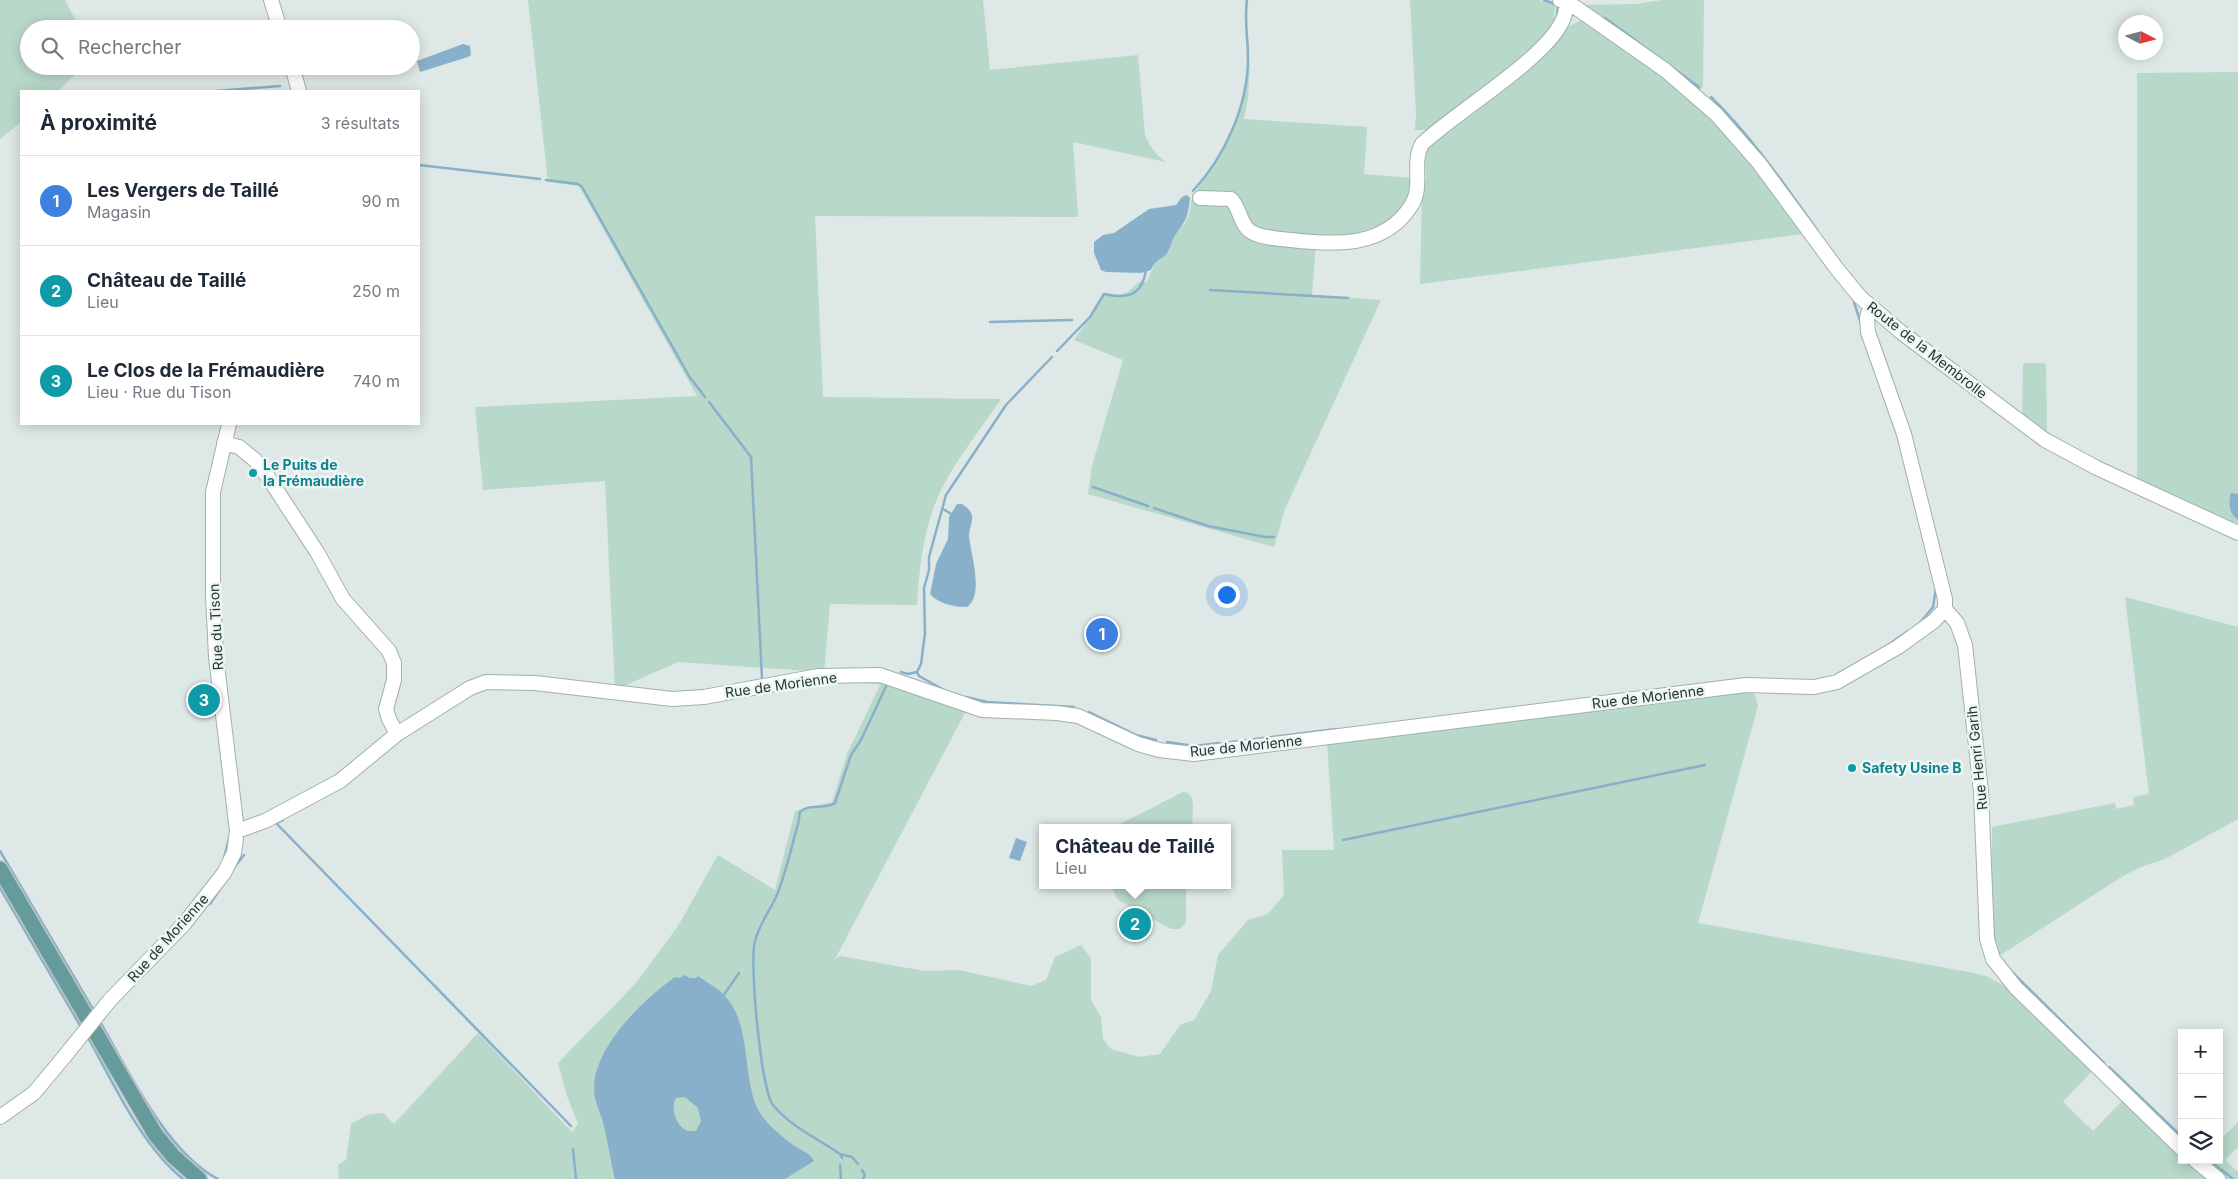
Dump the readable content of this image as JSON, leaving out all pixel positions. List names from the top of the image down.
{
  "streets": {
    "street": [
      "Route de la Membrolle",
      "Rue du Tison",
      "Rue de Morienne",
      "Rue Henri Garih"
    ]
  },
  "crossings": [
    ["Route de la Membrolle", "Rue Henri Garih"],
    ["Rue du Tison", "Rue de Morienne"],
    ["Rue de Morienne", "Rue Henri Garih"]
  ],
  "places": ["Le Puits de la Frémaudière", "Safety Usine B"],
  "north": "right",
  "page": {
    "search": "Rechercher",
    "heading": ["À proximité", "3 résultats"],
    "list": [
      {
        "mark": "1",
        "name": "Les Vergers de Taillé",
        "note": "Magasin",
        "value": "90 m"
      },
      {
        "mark": "2",
        "name": "Château de Taillé",
        "note": "Lieu",
        "value": "250 m"
      },
      {
        "mark": "3",
        "name": "Le Clos de la Frémaudière",
        "note": "Lieu · Rue du Tison",
        "value": "740 m"
      }
    ],
    "pins": ["1", "3", "2"],
    "popup": ["Château de Taillé", "Lieu"],
    "map_buttons": ["+", "−"]
  }
}
